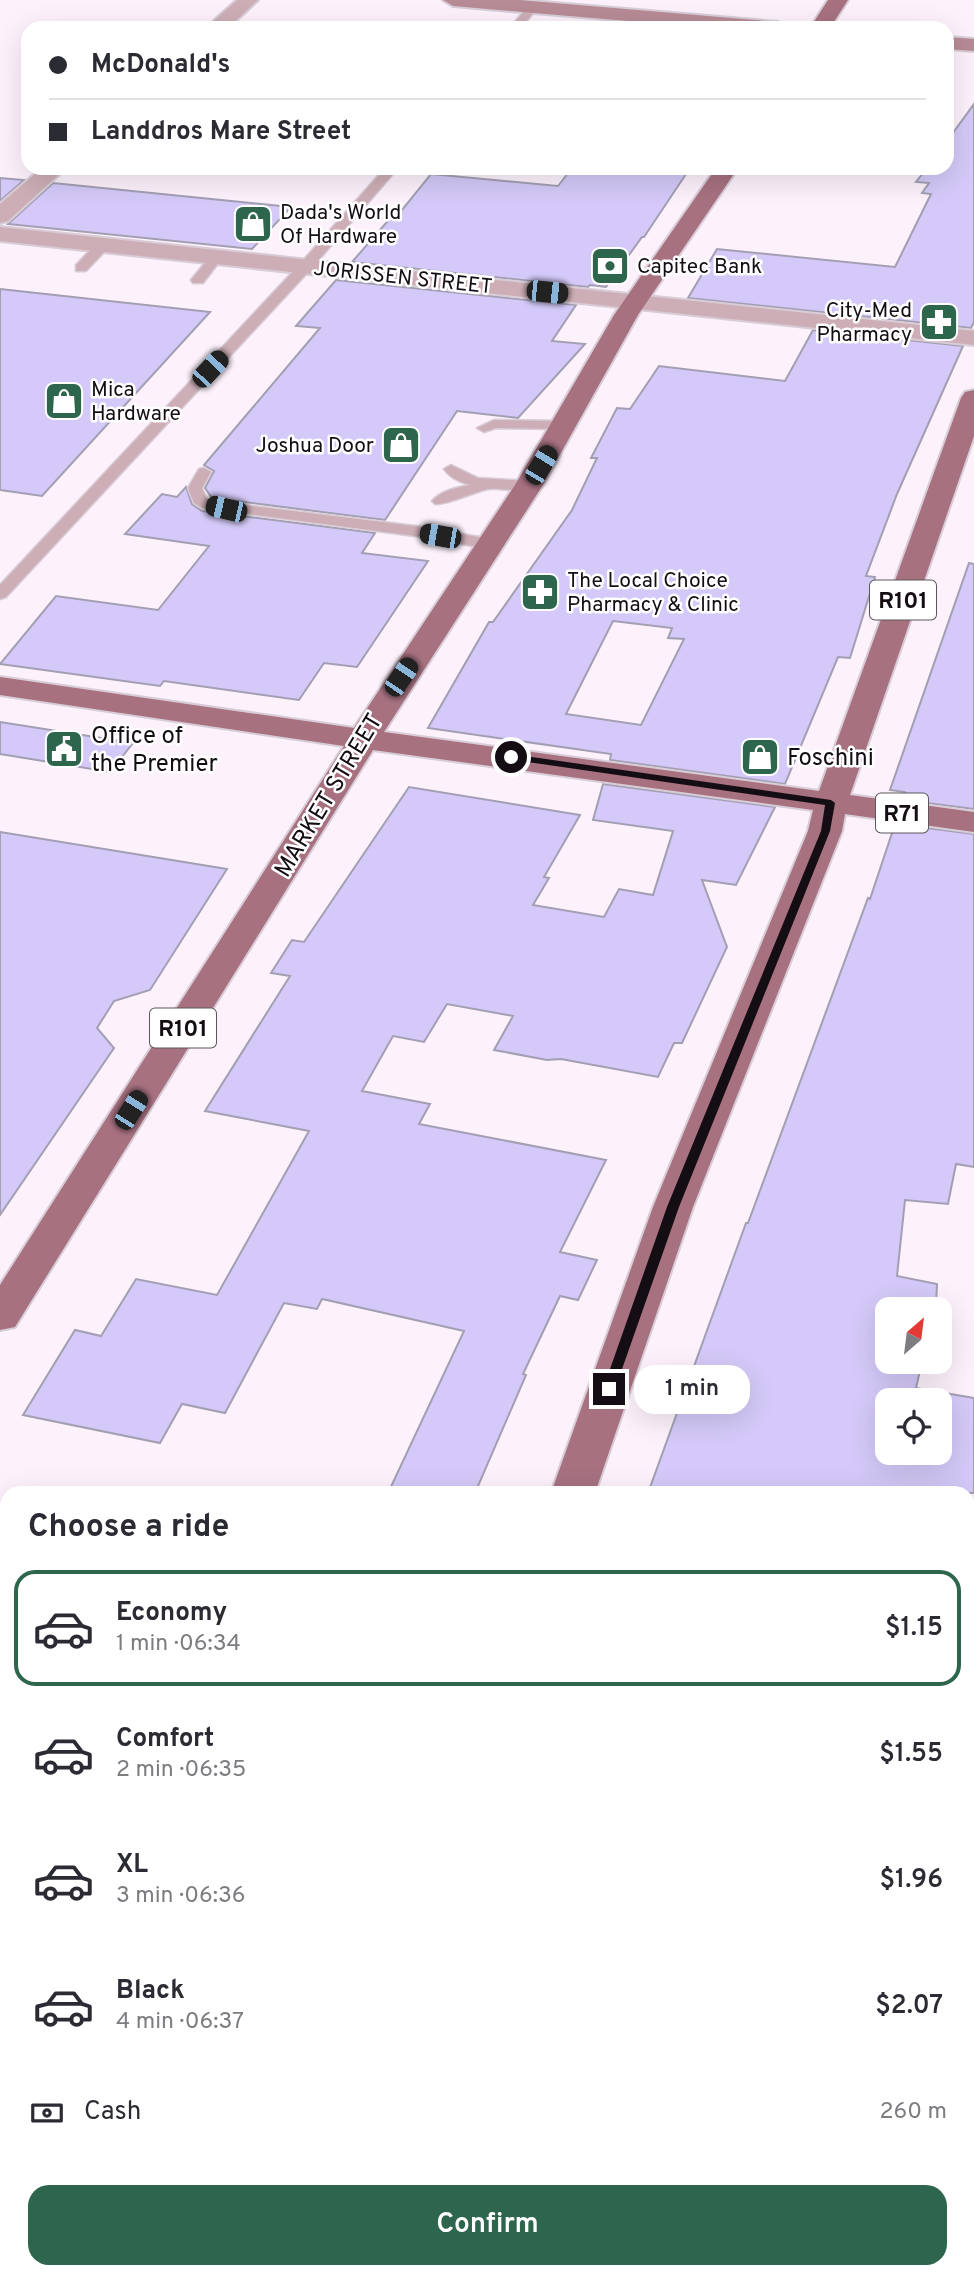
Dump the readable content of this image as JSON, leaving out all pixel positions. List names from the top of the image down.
{
  "streets": {
    "main road": ["R101", "MARKET STREET", "R71"],
    "street": ["JORISSEN STREET"]
  },
  "crossings": [
    ["JORISSEN STREET", "MARKET STREET"],
    ["R101", "R71"],
    ["MARKET STREET", "R71"]
  ],
  "places": {
    "shop": [
      "Dada's World Of Hardware",
      "Mica Hardware",
      "Joshua Door",
      "Foschini"
    ],
    "bank": ["Capitec Bank"],
    "pharmacy": ["City-Med Pharmacy", "The Local Choice Pharmacy & Clinic"],
    "public building": ["Office of the Premier"]
  },
  "north": "top right",
  "page": {
    "banner": ["McDonald's", "Landdros Mare Street"],
    "bubble": "1 min",
    "heading": "Choose a ride",
    "list": [
      {
        "name": "Economy",
        "note": "1 min · 06:34",
        "value": "$1.15"
      },
      {
        "name": "Comfort",
        "note": "2 min · 06:35",
        "value": "$1.55"
      },
      {
        "name": "XL",
        "note": "3 min · 06:36",
        "value": "$1.96"
      },
      {
        "name": "Black",
        "note": "4 min · 06:37",
        "value": "$2.07"
      }
    ],
    "pay": ["Cash", "260 m"],
    "buttons": "Confirm"
  }
}
